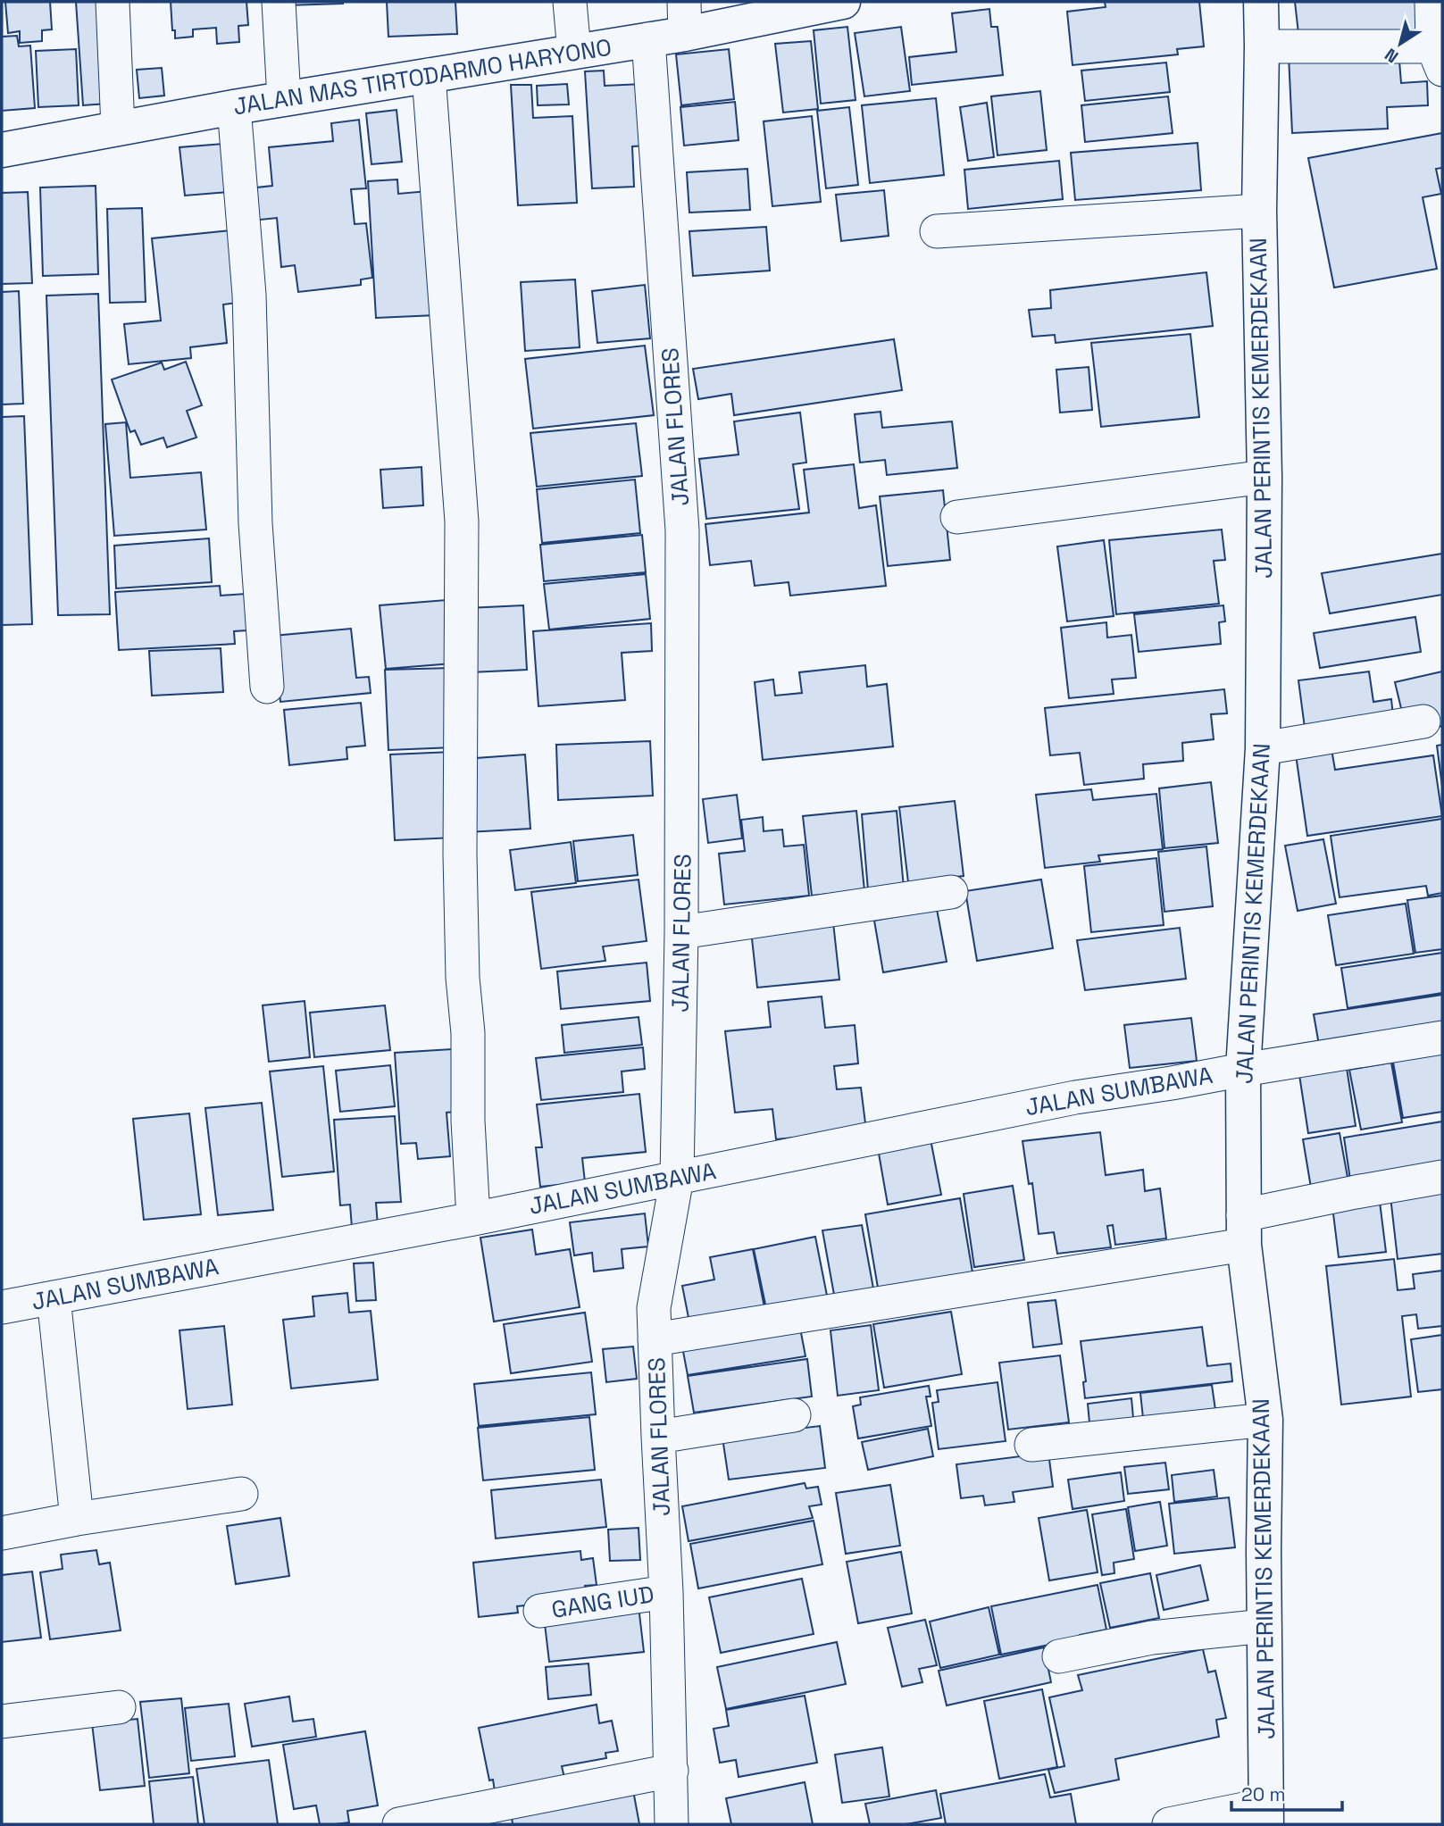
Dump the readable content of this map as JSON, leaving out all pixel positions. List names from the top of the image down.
{
  "streets": {
    "street": [
      "JALAN MAS TIRTODARMO HARYONO",
      "JALAN PERINTIS KEMERDEKAAN",
      "JALAN FLORES",
      "JALAN SUMBAWA",
      "GANG IUD"
    ]
  },
  "crossings": [
    ["JALAN MAS TIRTODARMO HARYONO", "JALAN FLORES"],
    ["JALAN PERINTIS KEMERDEKAAN", "JALAN SUMBAWA"],
    ["JALAN FLORES", "JALAN SUMBAWA"],
    ["JALAN FLORES", "GANG IUD"]
  ],
  "scale_bar": "20 m",
  "north": "bottom left"
}
